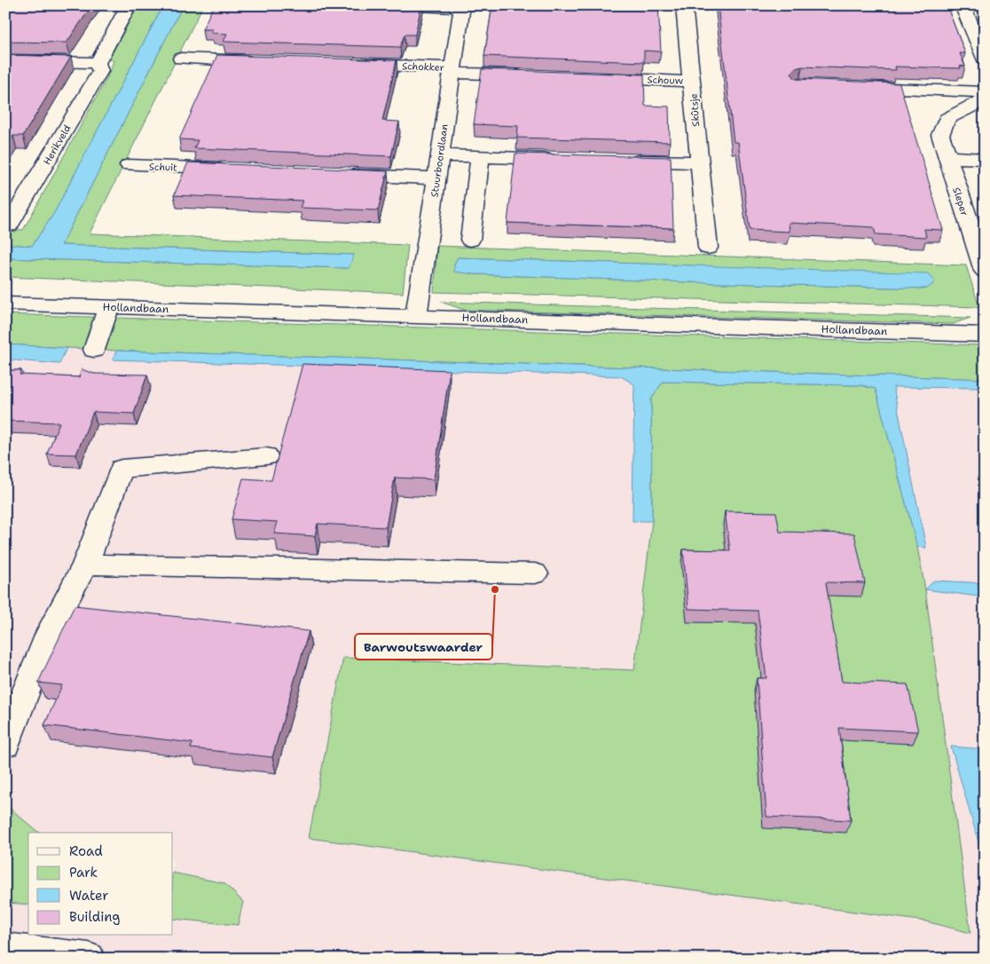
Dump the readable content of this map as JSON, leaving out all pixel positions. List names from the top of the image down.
{
  "streets": {
    "street": [
      "Schokker",
      "Schouw",
      "Skûtsje",
      "Herikveld",
      "Stuurboordlaan",
      "Schuit",
      "Sleper",
      "Hollandbaan"
    ]
  },
  "crossings": [
    ["Schokker", "Stuurboordlaan"],
    ["Schouw", "Skûtsje"],
    ["Stuurboordlaan", "Hollandbaan"]
  ],
  "places": ["Barwoutswaarder"],
  "legend": [
    "Road",
    "Park",
    "Water",
    "Building"
  ]
}
